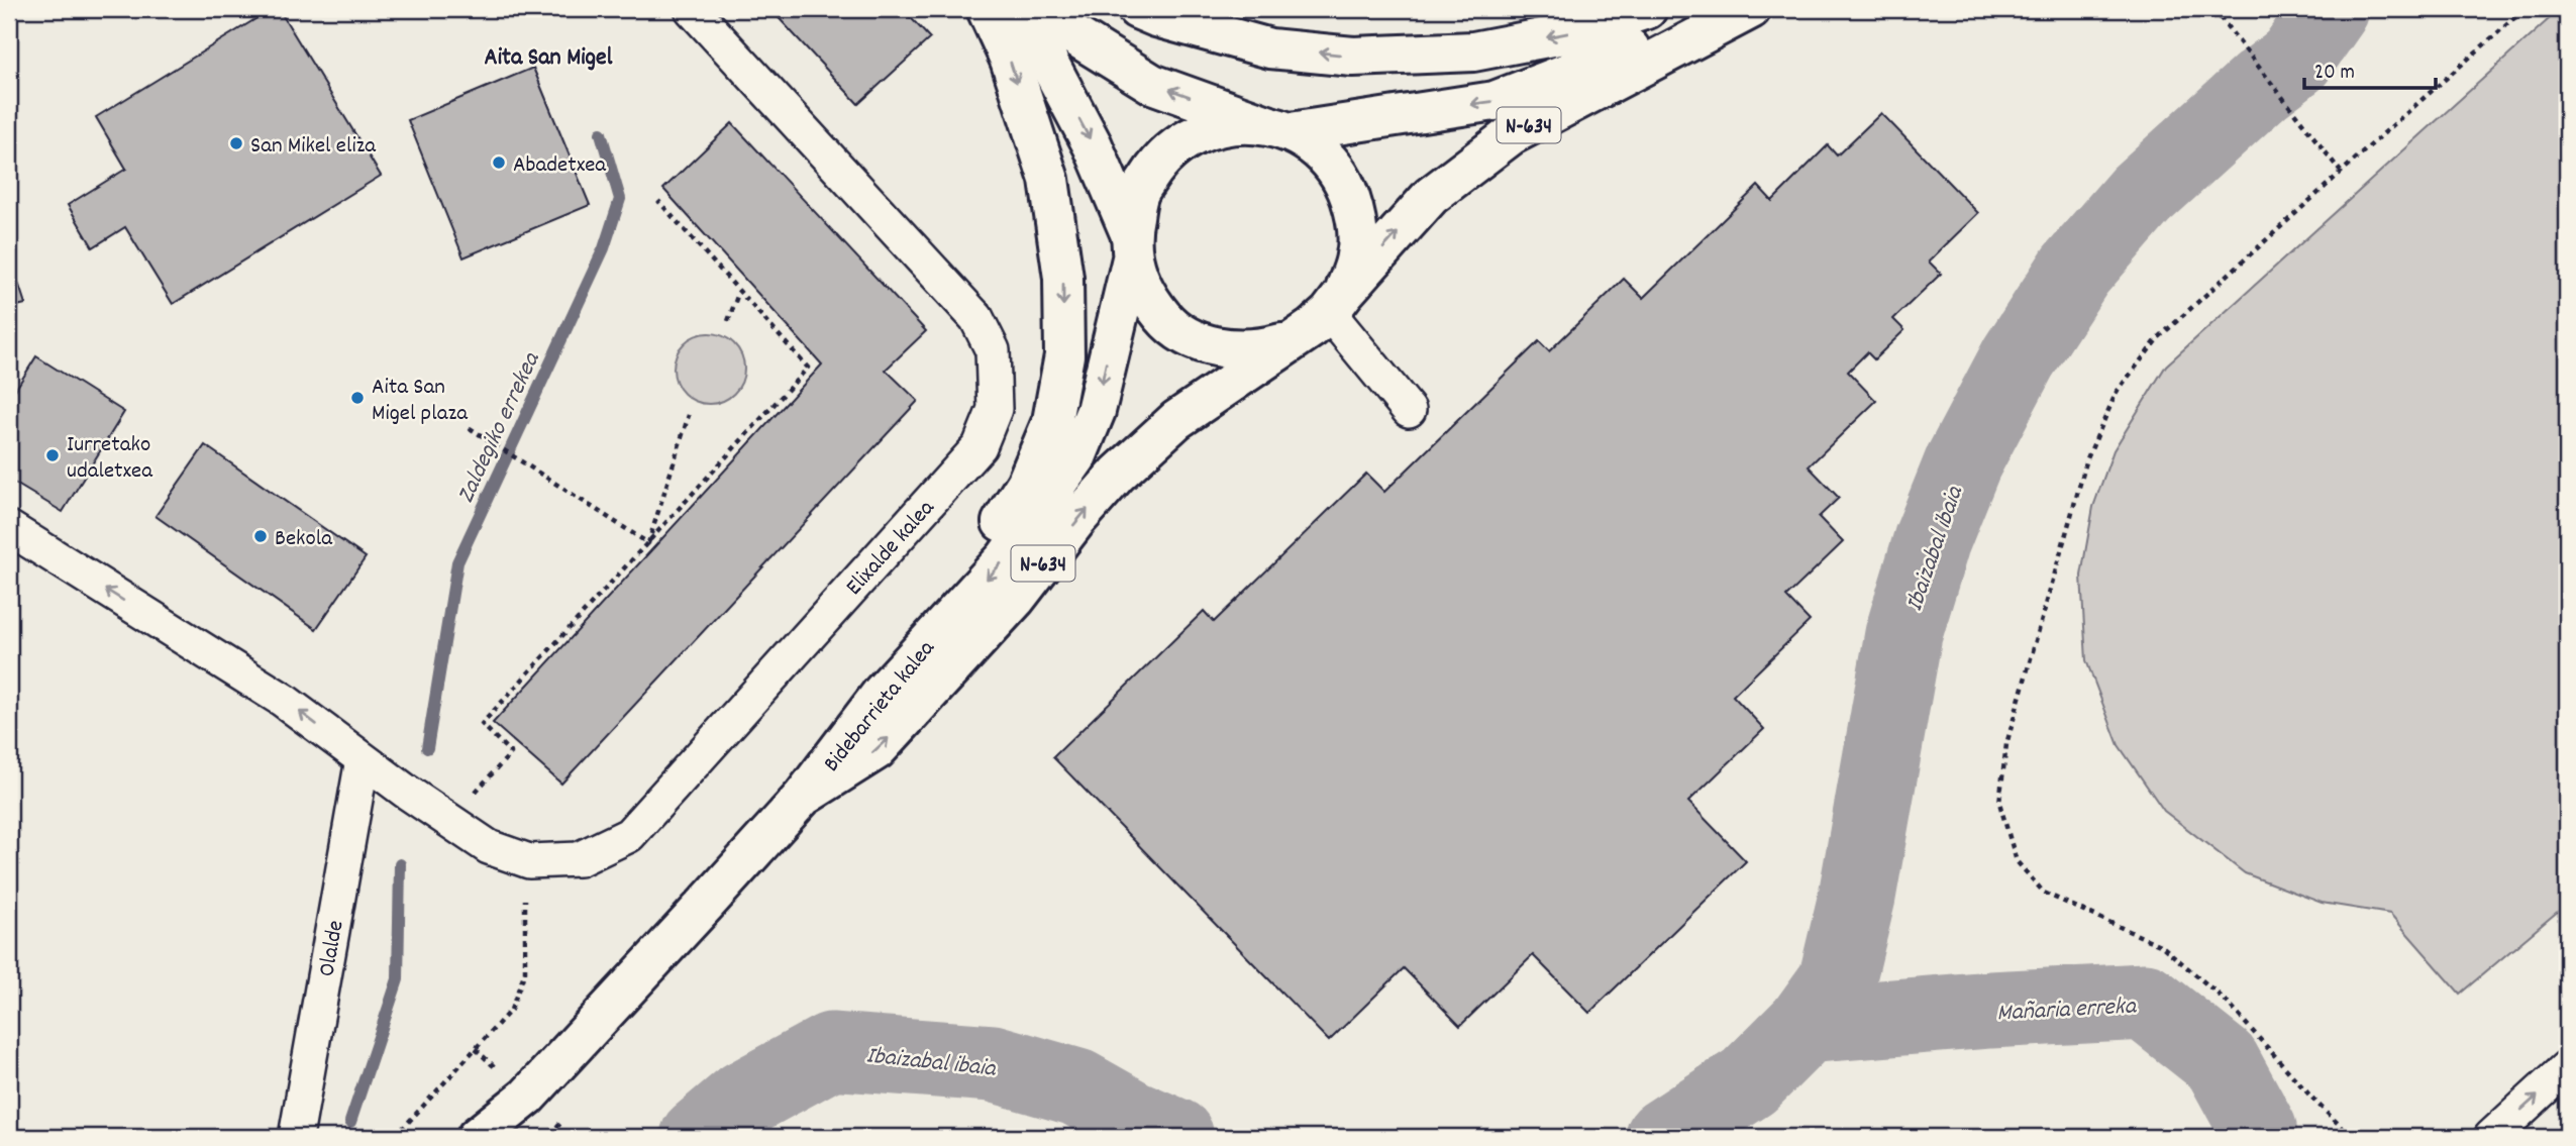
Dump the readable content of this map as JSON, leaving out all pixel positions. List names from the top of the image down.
{
  "streets": {
    "main road": ["N-634", "Bidebarrieta kalea"],
    "street": ["Elixalde kalea", "Olalde"]
  },
  "crossings": [
    ["N-634", "Bidebarrieta kalea"],
    ["Elixalde kalea", "Olalde"]
  ],
  "districts": ["Aita San Migel"],
  "water": ["Zaldegiko errekea", "Ibaizabal ibaia", "Mañaria erreka"],
  "places": [
    "San Mikel eliza",
    "Abadetxea",
    "Aita San Migel plaza",
    "Iurretako udaletxea",
    "Bekola"
  ],
  "scale_bar": "20 m"
}
